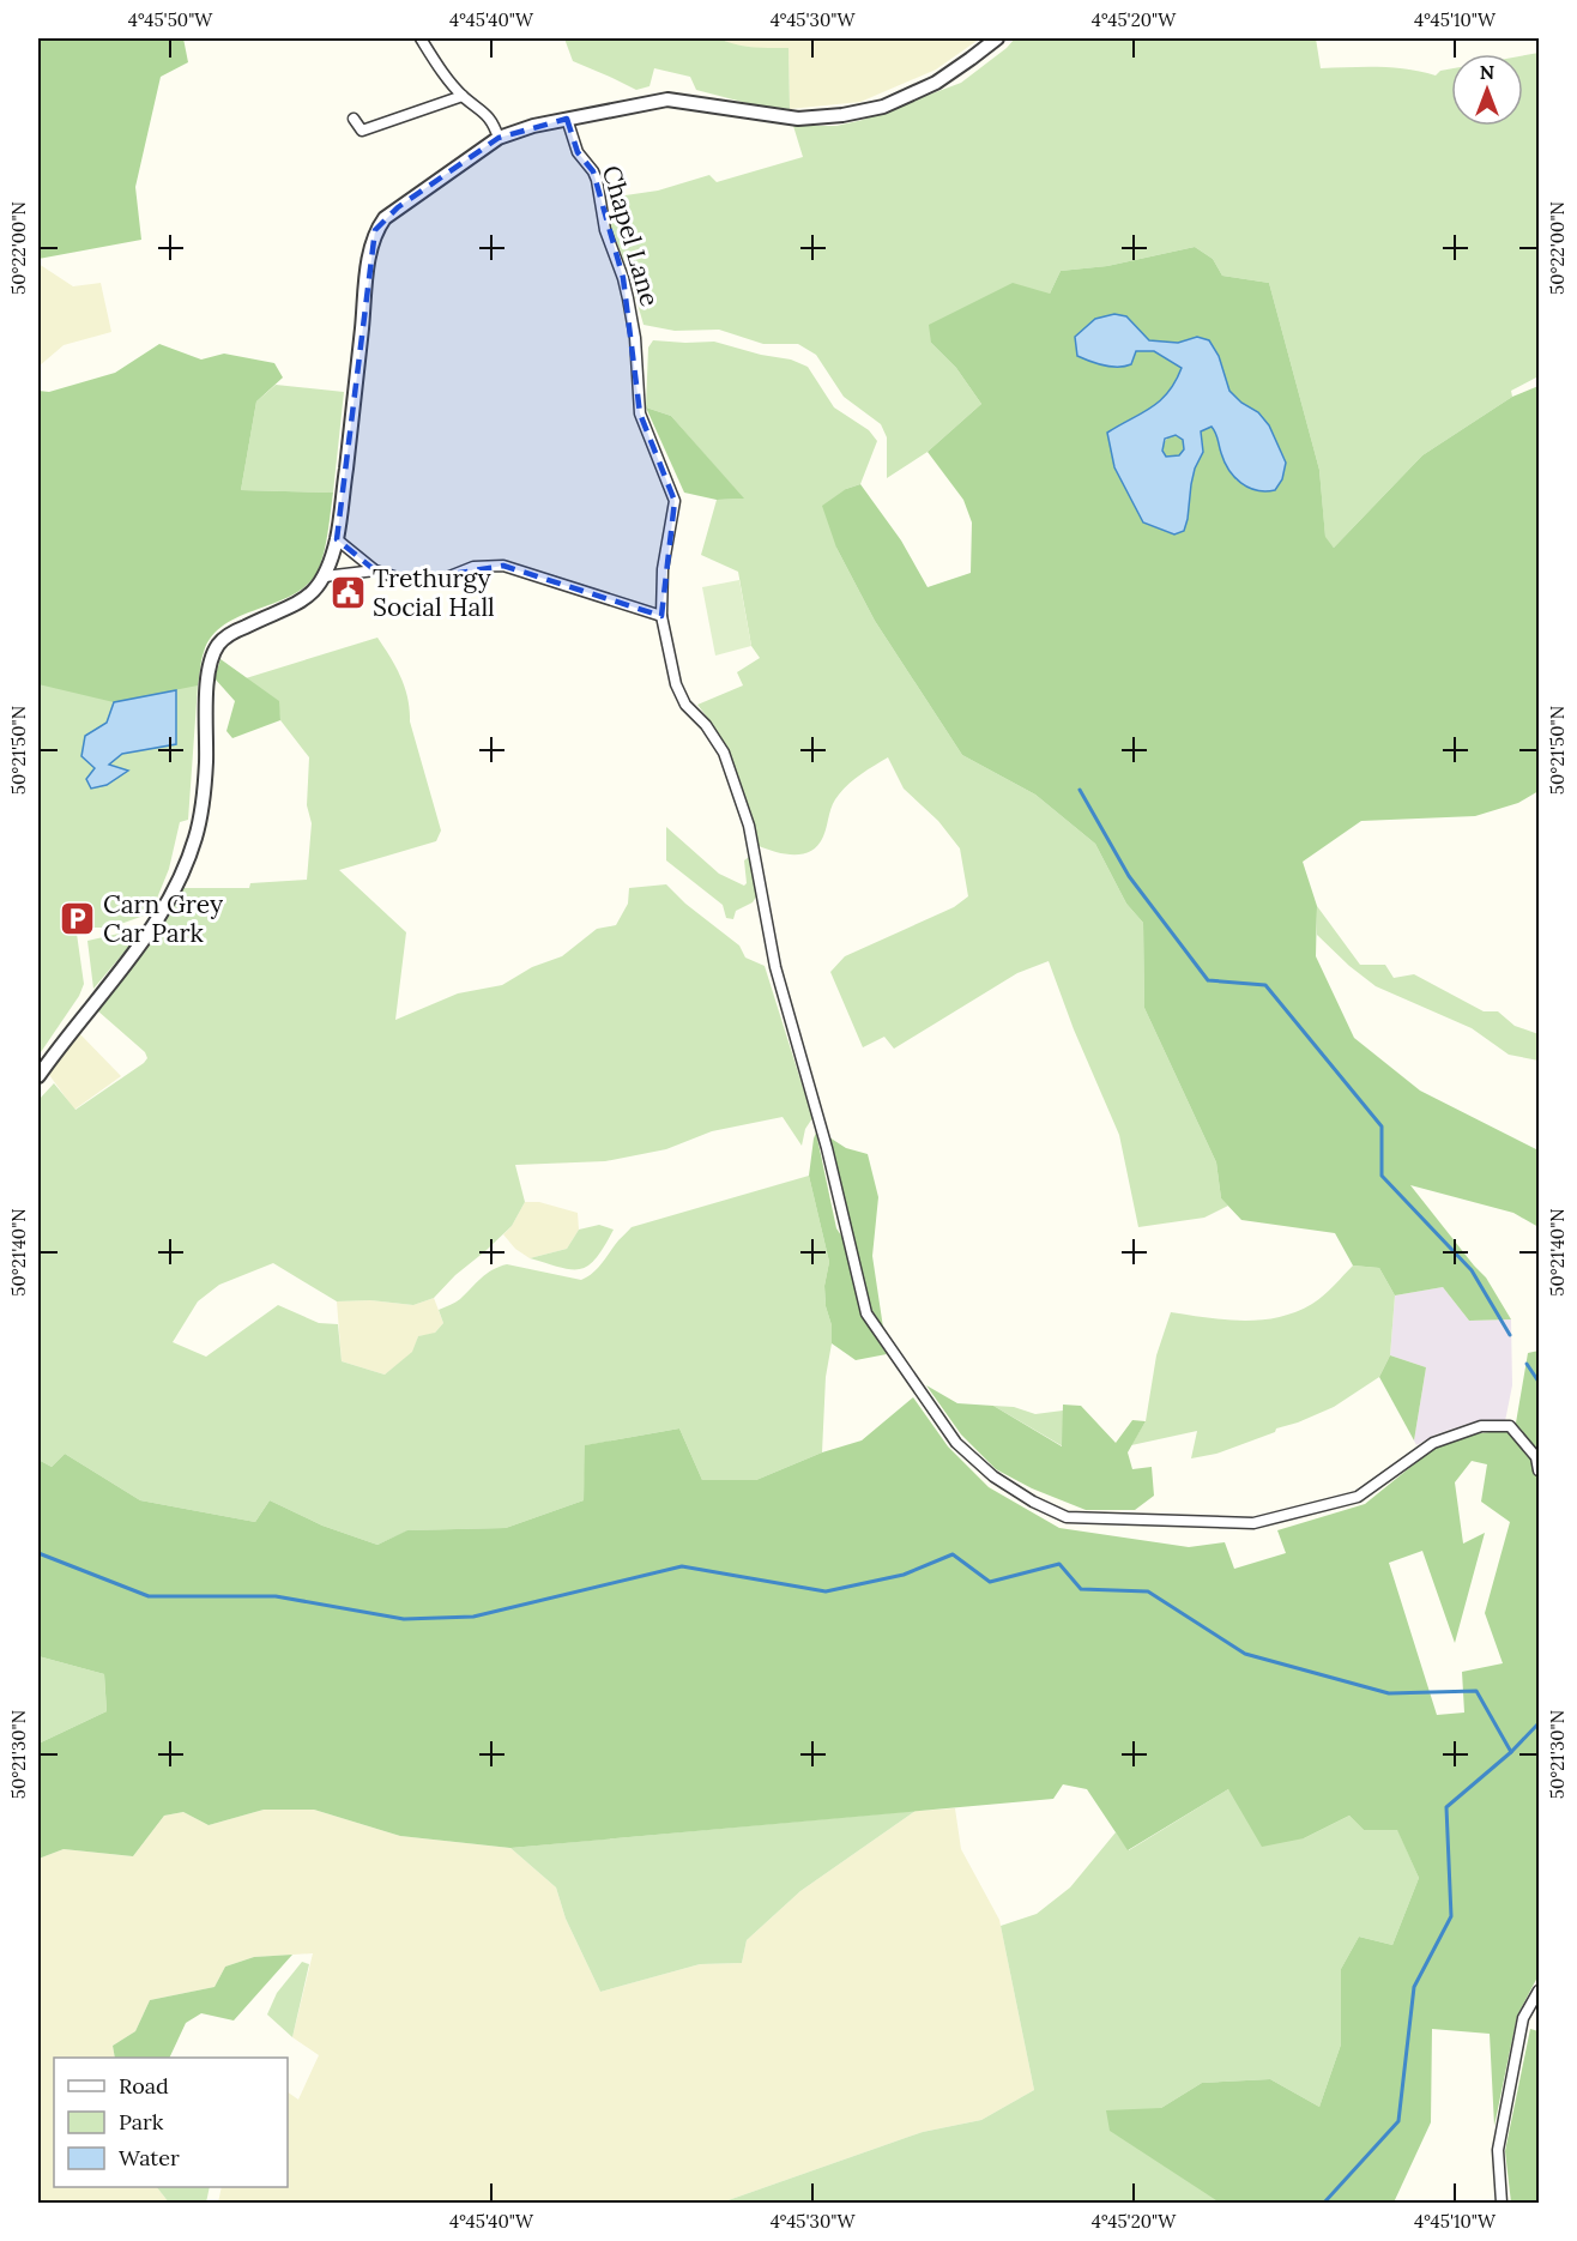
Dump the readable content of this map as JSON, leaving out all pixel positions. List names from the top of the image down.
{
  "streets": {
    "street": ["Chapel Lane"]
  },
  "places": {
    "public building": ["Trethurgy Social Hall"],
    "parking": ["Carn Grey Car Park"]
  },
  "legend": ["Road", "Park", "Water"],
  "north": "top",
  "coordinates": [
    "4°45'50\"W",
    "4°45'40\"W",
    "4°45'30\"W",
    "4°45'20\"W",
    "4°45'10\"W",
    "50°22'00\"N",
    "50°21'50\"N",
    "50°21'40\"N",
    "50°21'30\"N"
  ]
}
